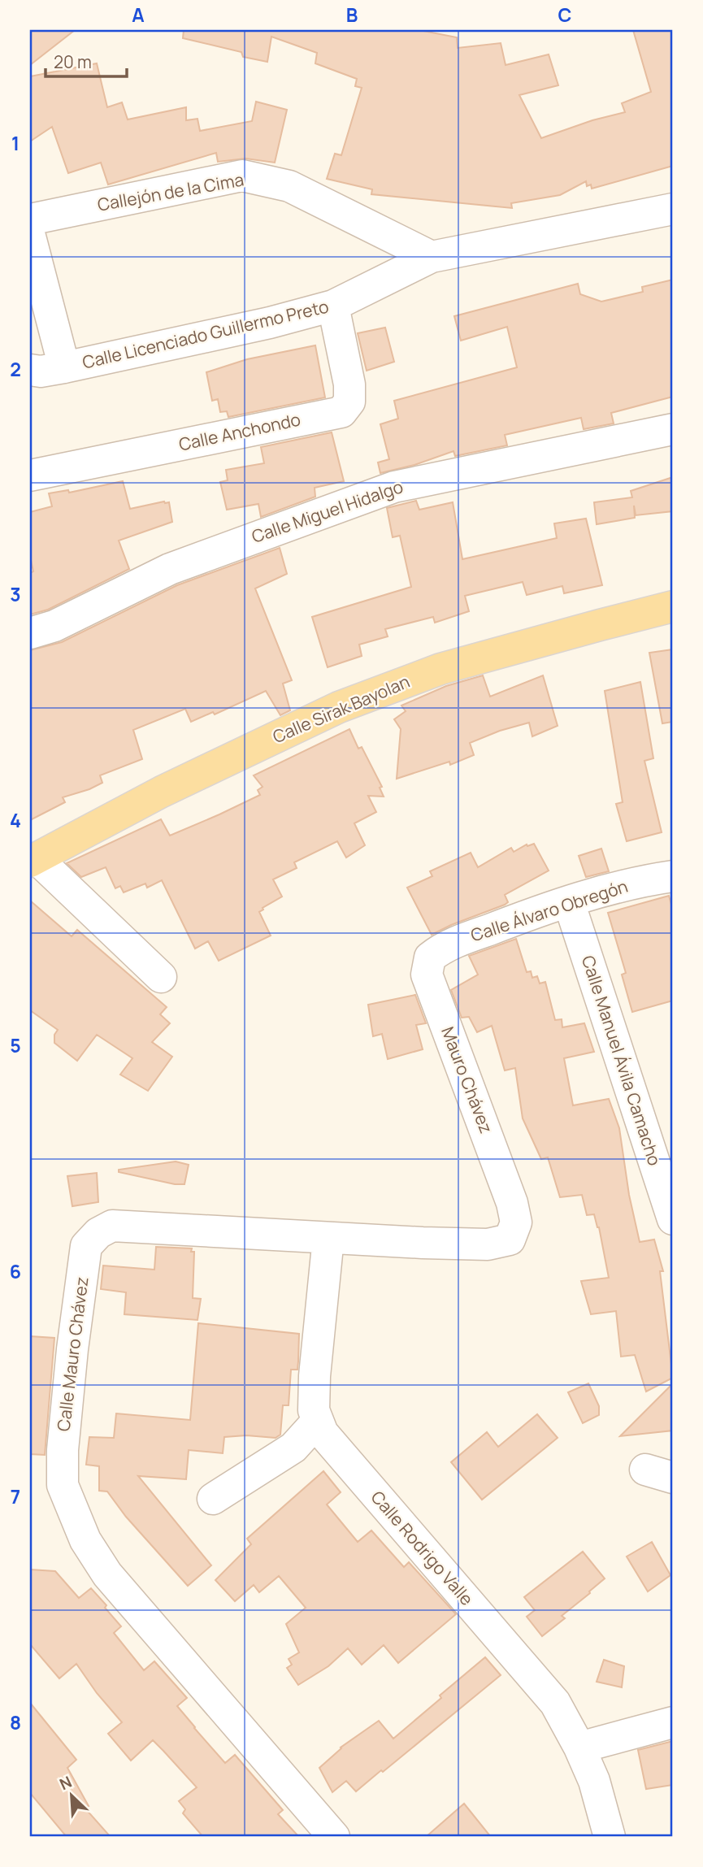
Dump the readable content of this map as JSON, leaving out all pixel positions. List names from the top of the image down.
{
  "streets": {
    "main road": ["Calle Sirak Bayolan"],
    "street": [
      "Callejón de la Cima",
      "Calle Licenciado Guillermo Preto",
      "Calle Anchondo",
      "Calle Miguel Hidalgo",
      "Calle Álvaro Obregón",
      "Calle Manuel Ávila Camacho",
      "Mauro Chávez",
      "Calle Mauro Chávez",
      "Calle Rodrigo Valle"
    ]
  },
  "crossings": [
    ["Callejón de la Cima", "Calle Licenciado Guillermo Preto"],
    ["Calle Licenciado Guillermo Preto", "Calle Anchondo"],
    ["Calle Álvaro Obregón", "Calle Manuel Ávila Camacho"],
    ["Calle Álvaro Obregón", "Mauro Chávez"],
    ["Mauro Chávez", "Calle Mauro Chávez"],
    ["Calle Mauro Chávez", "Calle Rodrigo Valle"]
  ],
  "scale_bar": "20 m",
  "north": "top left",
  "grid": {
    "columns": ["A", "B", "C"],
    "rows": [
      "1",
      "2",
      "3",
      "4",
      "5",
      "6",
      "7",
      "8"
    ]
  }
}
